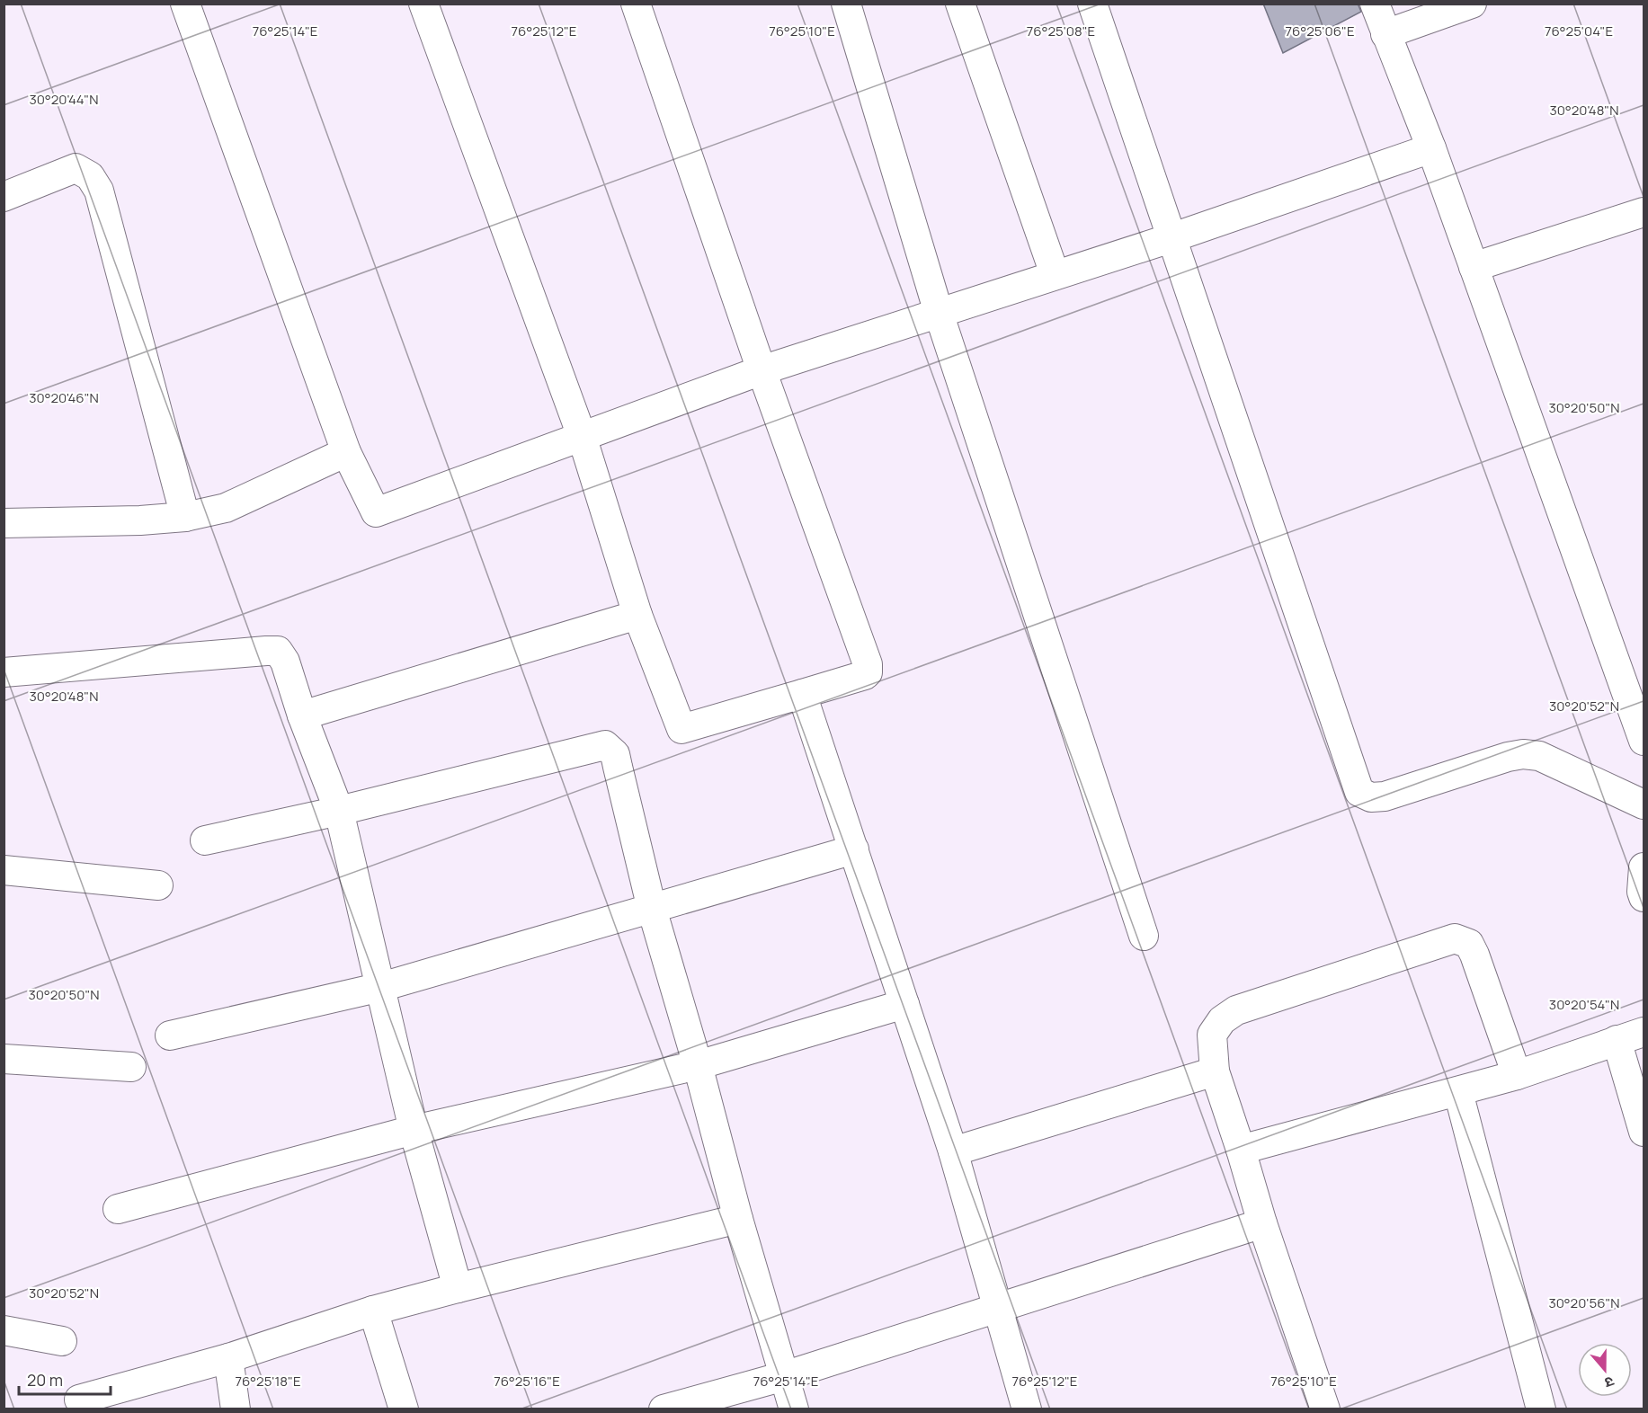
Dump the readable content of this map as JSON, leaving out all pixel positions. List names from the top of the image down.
{
  "scale_bar": "20 m",
  "north": "bottom",
  "coordinates": [
    "76°25'14\"E",
    "76°25'12\"E",
    "76°25'10\"E",
    "76°25'08\"E",
    "76°25'06\"E",
    "76°25'04\"E",
    "30°20'44\"N",
    "30°20'48\"N",
    "30°20'46\"N",
    "30°20'50\"N",
    "30°20'52\"N",
    "30°20'54\"N",
    "30°20'56\"N",
    "76°25'18\"E",
    "76°25'16\"E"
  ]
}
